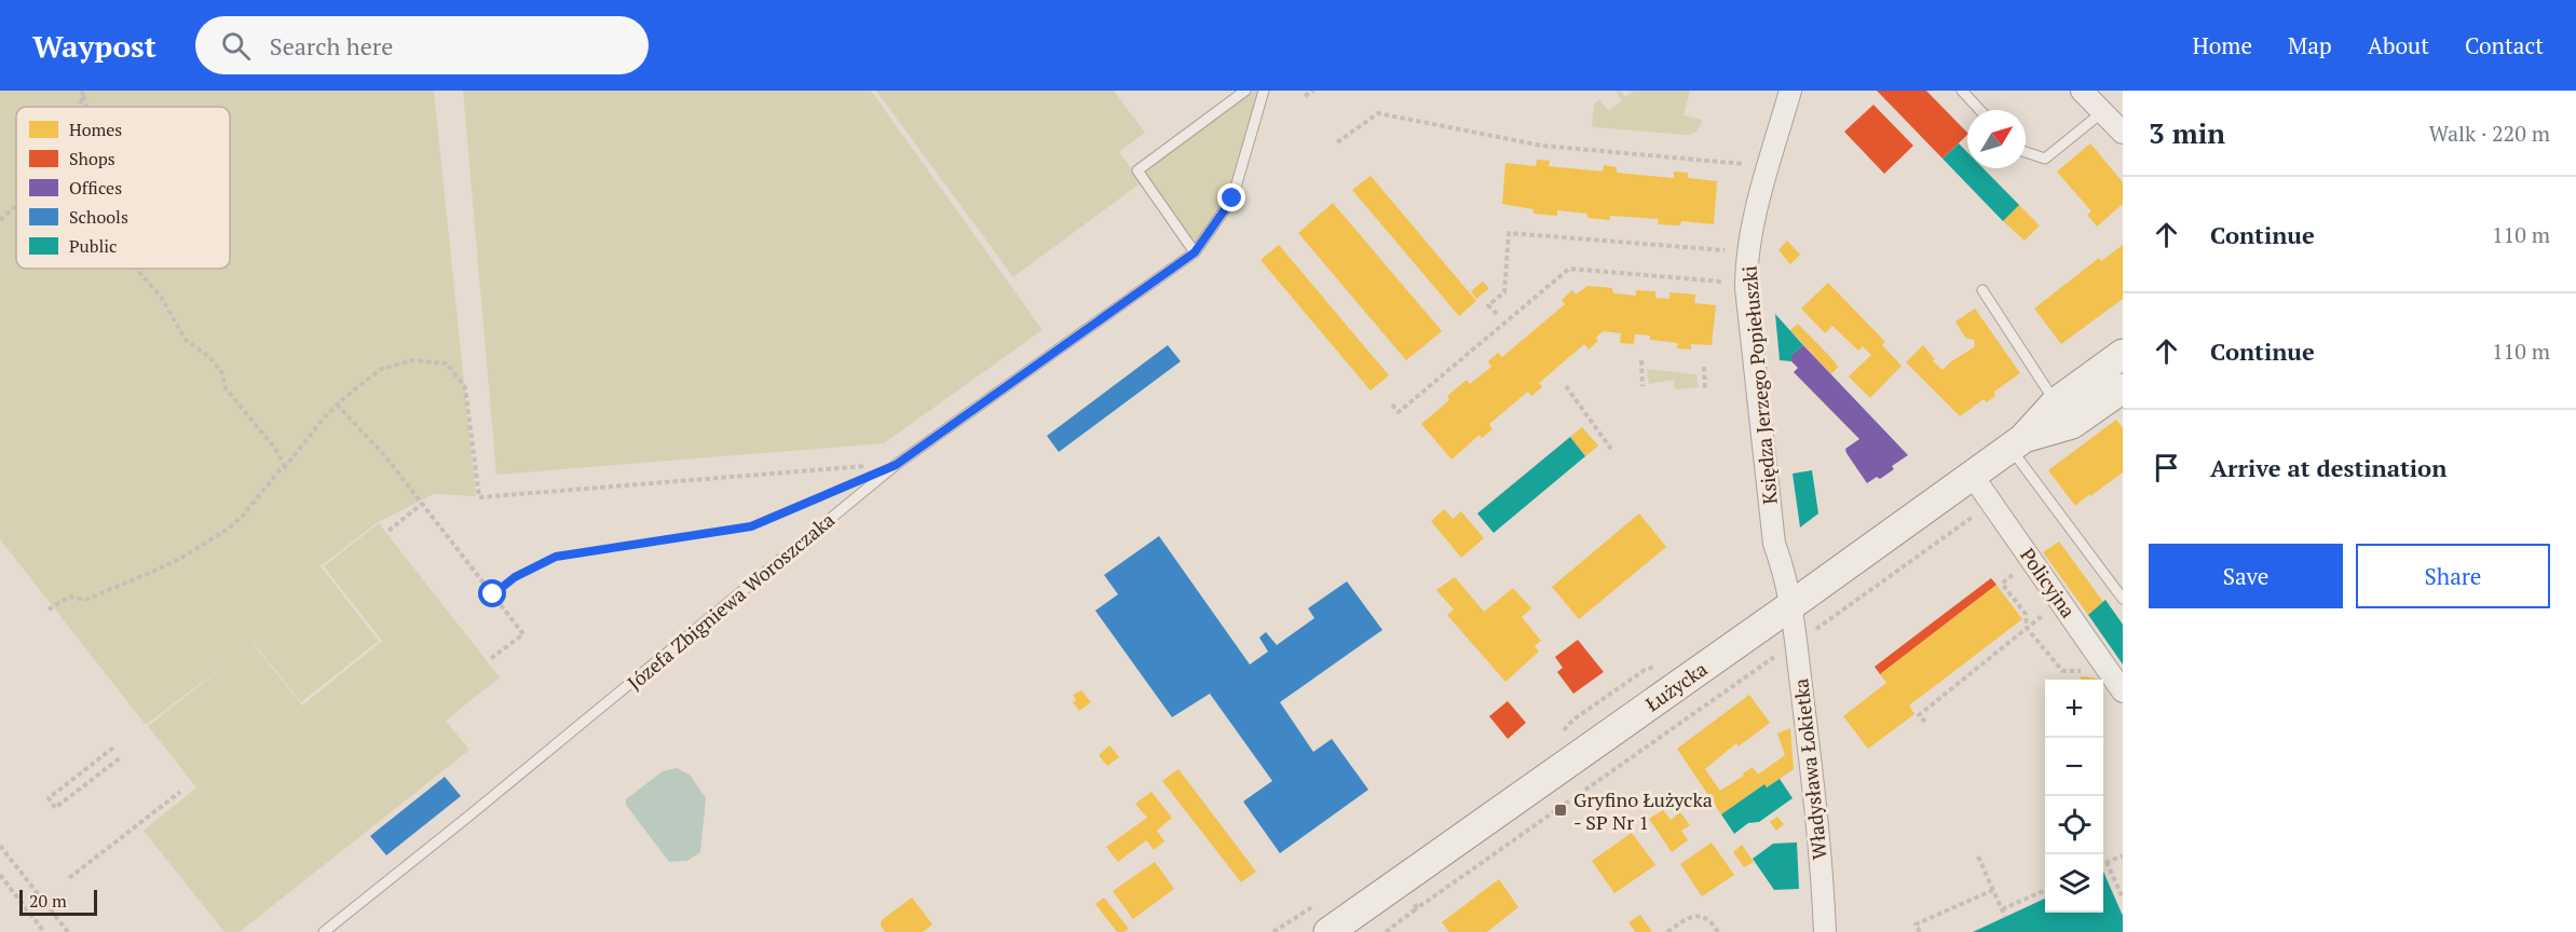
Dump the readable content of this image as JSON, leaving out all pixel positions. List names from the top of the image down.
{
  "streets": {
    "street": [
      "Księdza Jerzego Popiełuszki",
      "Policyjna",
      "Łużycka",
      "Władysława Łokietka"
    ],
    "lane": ["Józefa Zbigniewa Woroszczaka"]
  },
  "crossings": [
    ["Księdza Jerzego Popiełuszki", "Łużycka"],
    ["Księdza Jerzego Popiełuszki", "Władysława Łokietka"],
    ["Policyjna", "Łużycka"],
    ["Łużycka", "Władysława Łokietka"]
  ],
  "places": {
    "transit": ["Gryfino Łużycka - SP Nr 1"]
  },
  "legend": [
    "Homes",
    "Shops",
    "Offices",
    "Schools",
    "Public"
  ],
  "scale_bar": "20 m",
  "north": "top right",
  "page": {
    "header": "Waypost",
    "search": "Search here",
    "nav": [
      "Home",
      "Map",
      "About",
      "Contact"
    ],
    "heading": ["3 min", "Walk · 220 m"],
    "list": [
      ["Continue", "110 m"],
      ["Continue", "110 m"],
      "Arrive at destination"
    ],
    "buttons": ["Save", "Share"],
    "map_buttons": ["+", "−"],
    "scale": "20 m"
  }
}
